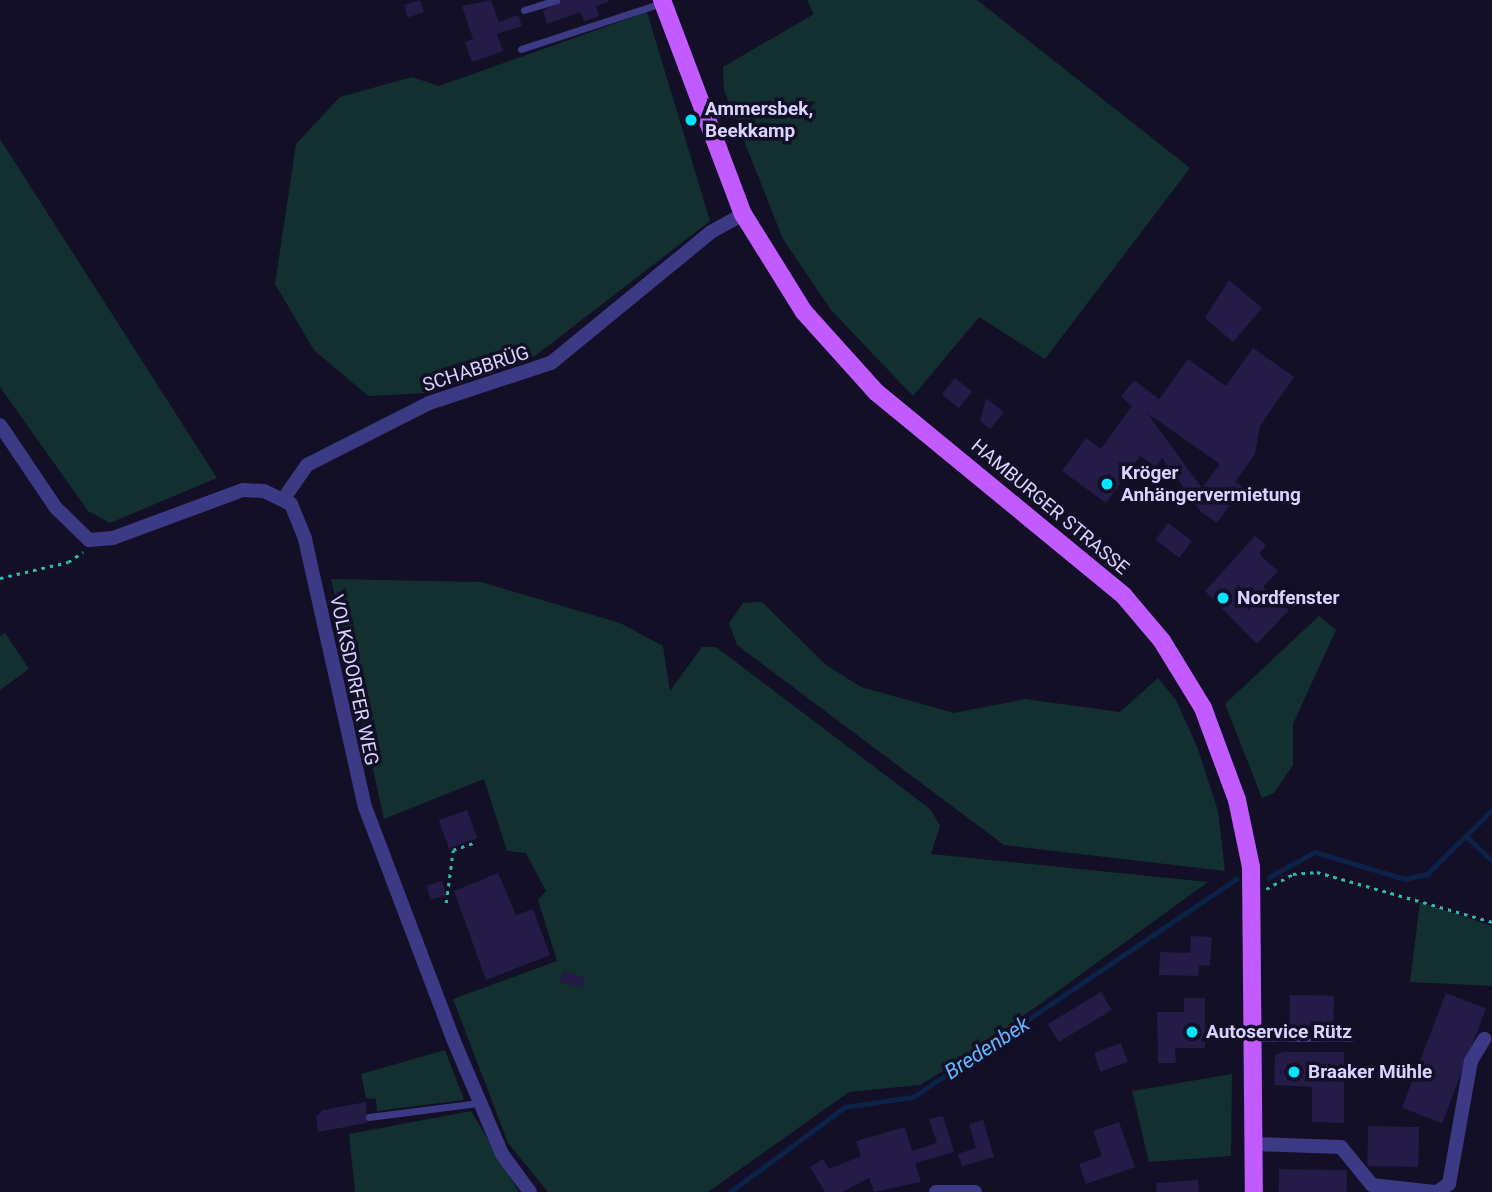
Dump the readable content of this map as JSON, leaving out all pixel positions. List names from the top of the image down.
{
  "streets": {
    "main road": ["HAMBURGER STRASSE"],
    "street": ["SCHABBRÜG", "VOLKSDORFER WEG"]
  },
  "crossings": [
    ["SCHABBRÜG", "HAMBURGER STRASSE"],
    ["SCHABBRÜG", "VOLKSDORFER WEG"]
  ],
  "water": ["Bredenbek"],
  "places": [
    "Ammersbek, Beekkamp",
    "Kröger Anhängervermietung",
    "Nordfenster",
    "Autoservice Rütz",
    "Braaker Mühle"
  ]
}
